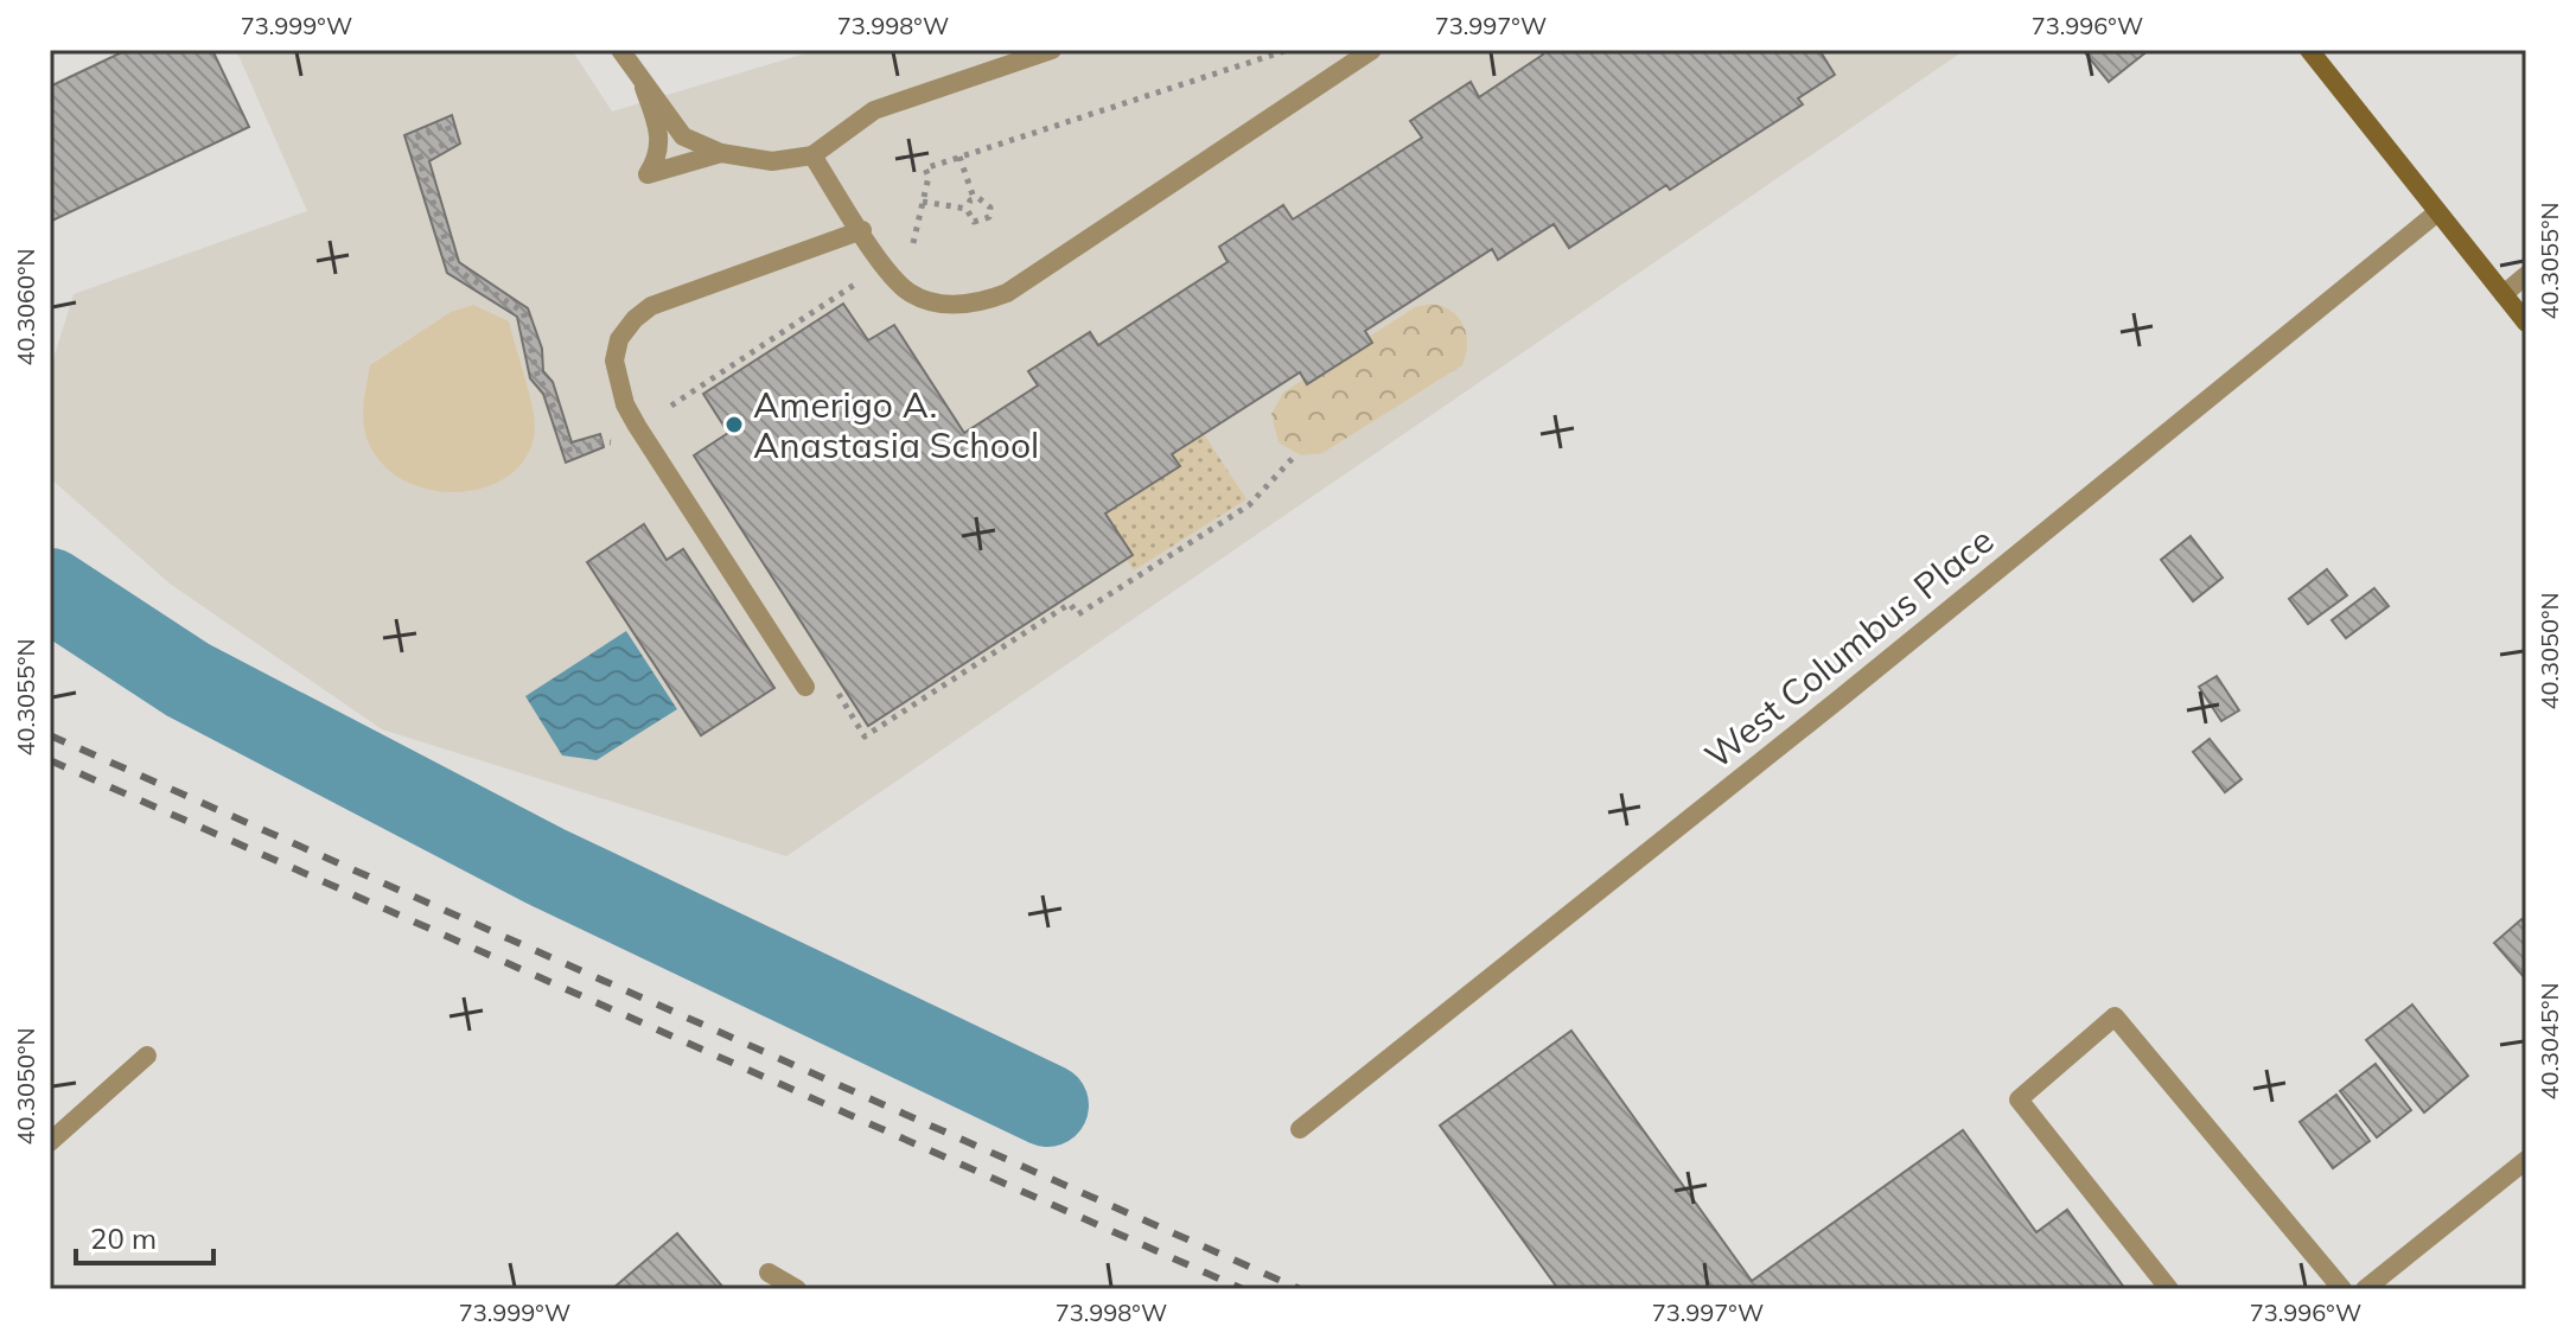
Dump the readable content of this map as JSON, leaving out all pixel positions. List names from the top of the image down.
{
  "streets": {
    "street": ["West Columbus Place"]
  },
  "places": ["Amerigo A. Anastasia School"],
  "scale_bar": "20 m",
  "coordinates": [
    "73.999°W",
    "73.998°W",
    "73.997°W",
    "73.996°W",
    "40.3055°N",
    "40.3060°N",
    "40.3050°N",
    "40.3045°N"
  ]
}
